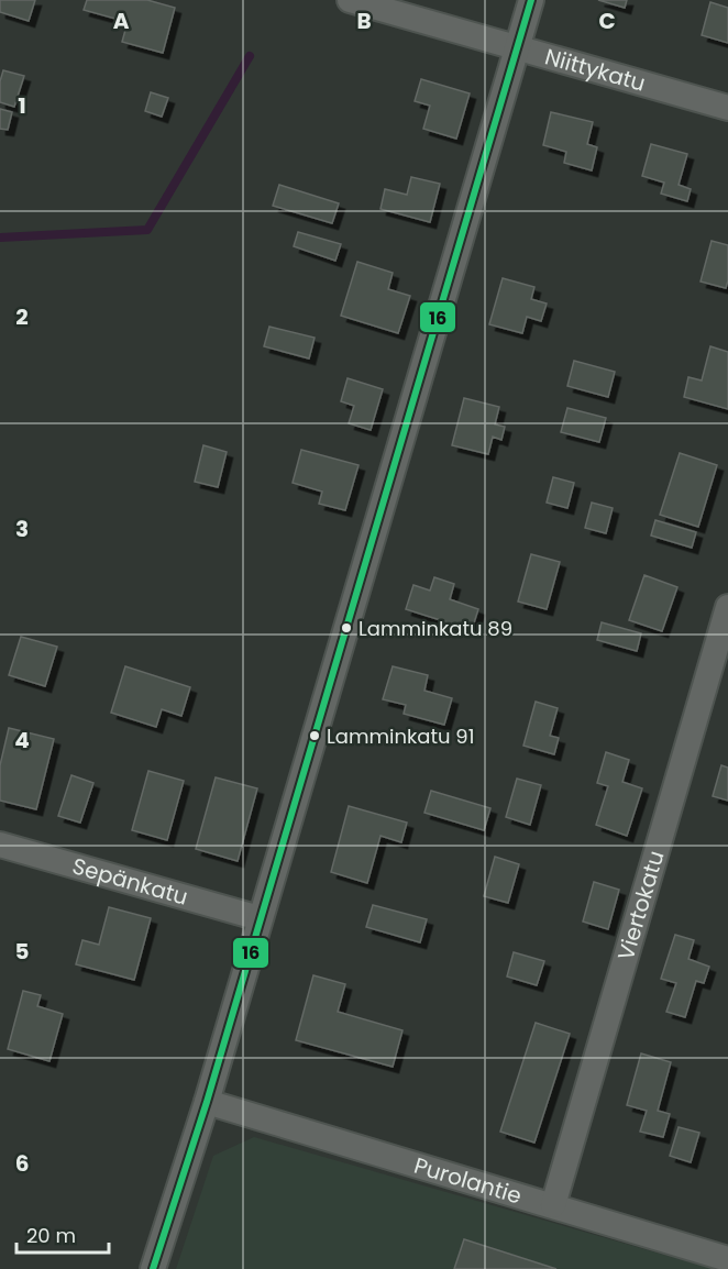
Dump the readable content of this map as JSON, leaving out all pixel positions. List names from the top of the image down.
{
  "streets": {
    "street": [
      "Niittykatu",
      "Sepänkatu",
      "Viertokatu",
      "Purolantie"
    ]
  },
  "crossings": [
    ["Viertokatu", "Purolantie"]
  ],
  "places": ["Lamminkatu 89", "Lamminkatu 91"],
  "lines": ["transit line 16"],
  "scale_bar": "20 m",
  "grid": {
    "columns": ["A", "B", "C"],
    "rows": [
      "1",
      "2",
      "3",
      "4",
      "5",
      "6"
    ]
  }
}
